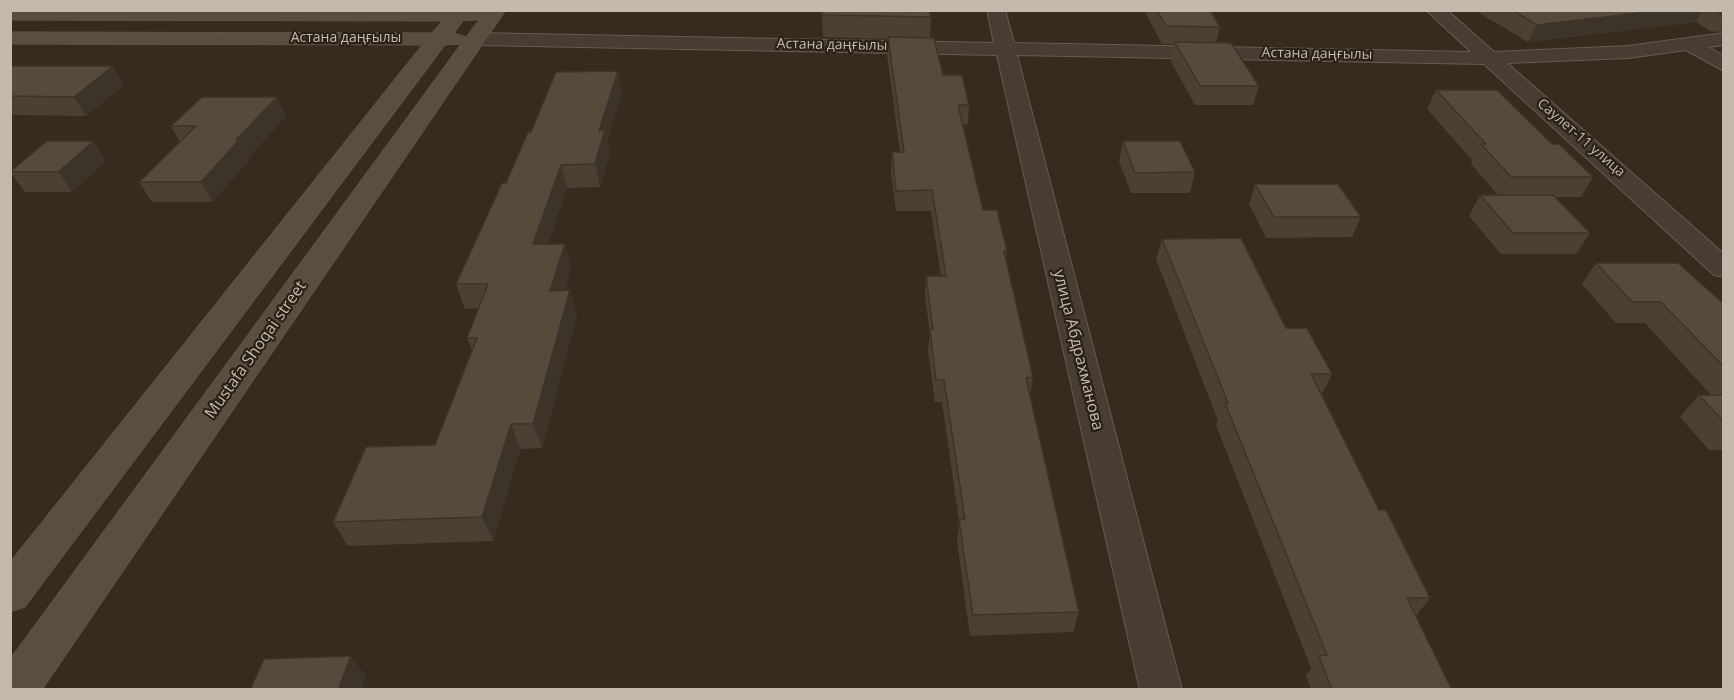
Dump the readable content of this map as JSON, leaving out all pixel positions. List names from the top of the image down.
{
  "streets": {
    "street": [
      "Астана даңғылы",
      "Саулет-11 улица",
      "Mustafa Shoqai street",
      "улица Абдрахманова"
    ]
  },
  "crossings": [
    ["Астана даңғылы", "Саулет-11 улица"],
    ["Астана даңғылы", "Mustafa Shoqai street"],
    ["Астана даңғылы", "улица Абдрахманова"]
  ]
}
